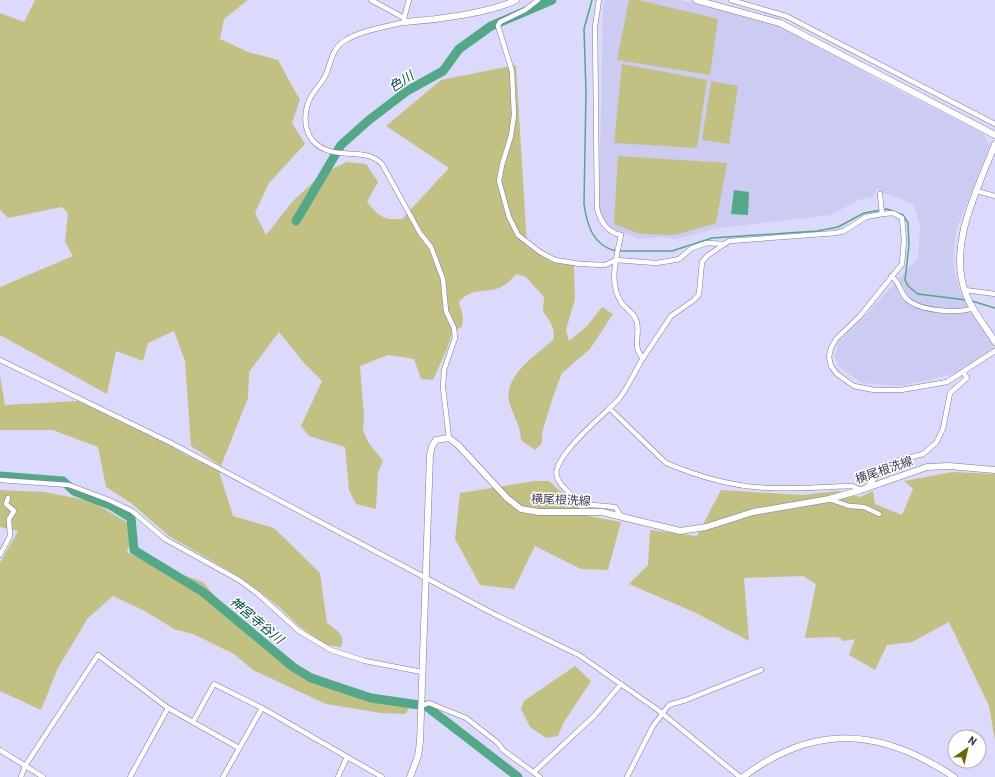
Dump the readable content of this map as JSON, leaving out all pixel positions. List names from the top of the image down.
{
  "streets": {
    "main road": ["横尾根洗線"]
  },
  "water": ["色川", "神宮寺谷川"],
  "north": "top right"
}
